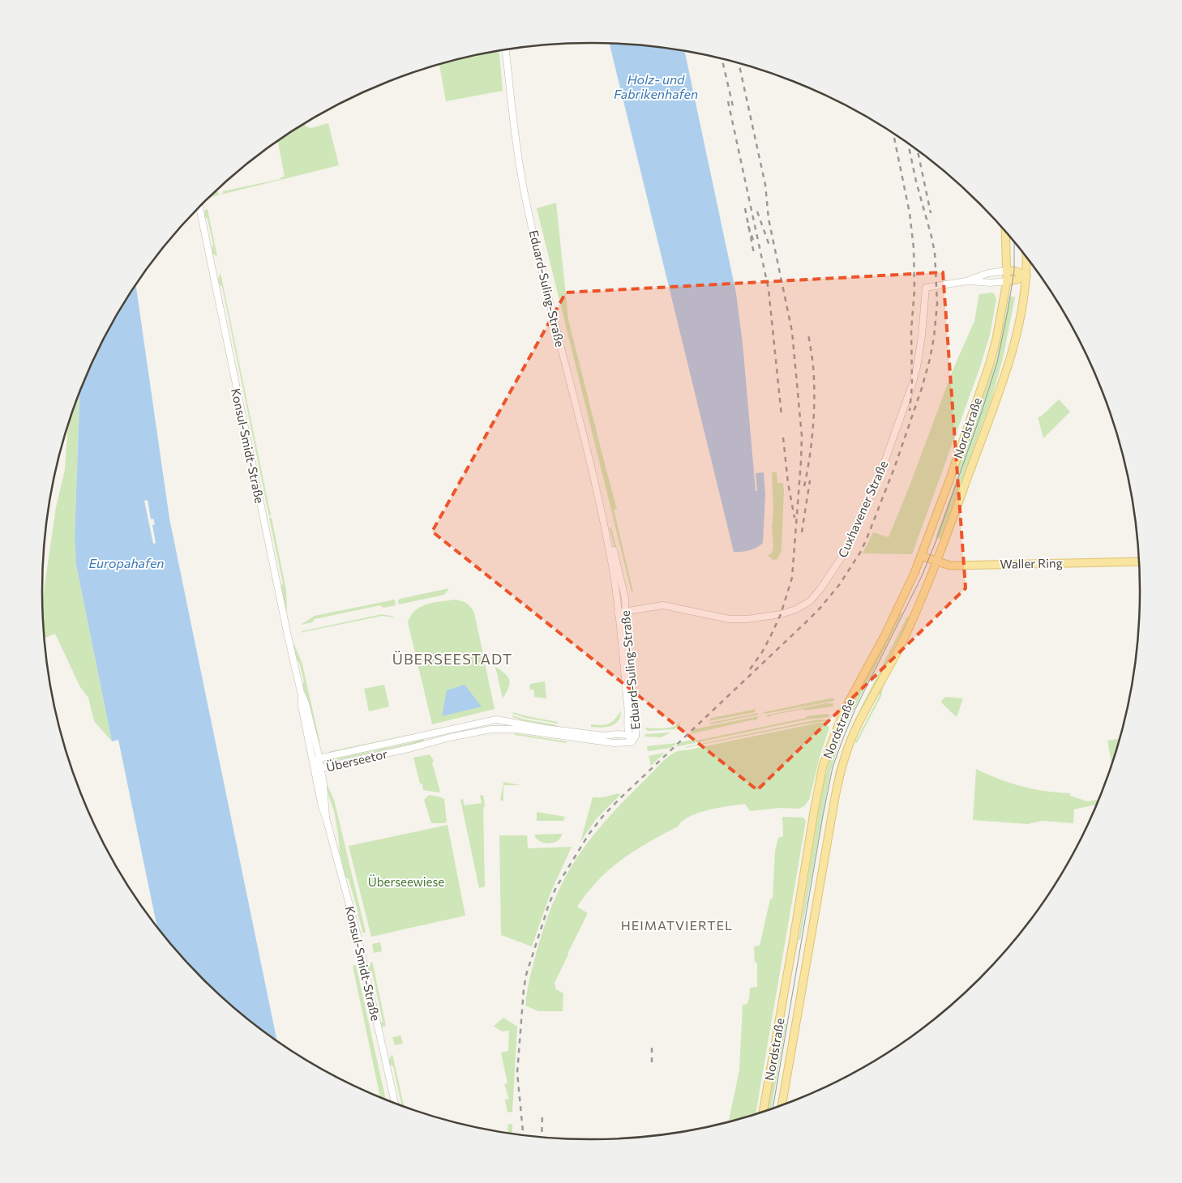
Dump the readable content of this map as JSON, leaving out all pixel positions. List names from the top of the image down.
{
  "streets": {
    "main road": ["Nordstraße", "Waller Ring"],
    "street": [
      "Eduard-Suling-Straße",
      "Konsul-Smidt-Straße",
      "Cuxhavener Straße",
      "Überseetor"
    ]
  },
  "crossings": [
    ["Eduard-Suling-Straße", "Cuxhavener Straße"],
    ["Eduard-Suling-Straße", "Überseetor"],
    ["Nordstraße", "Waller Ring"],
    ["Konsul-Smidt-Straße", "Überseetor"]
  ],
  "districts": ["ÜBERSEESTADT", "HEIMATVIERTEL"],
  "water": ["Holz- und Fabrikenhafen", "Europahafen"],
  "parks": ["Überseewiese"]
}
